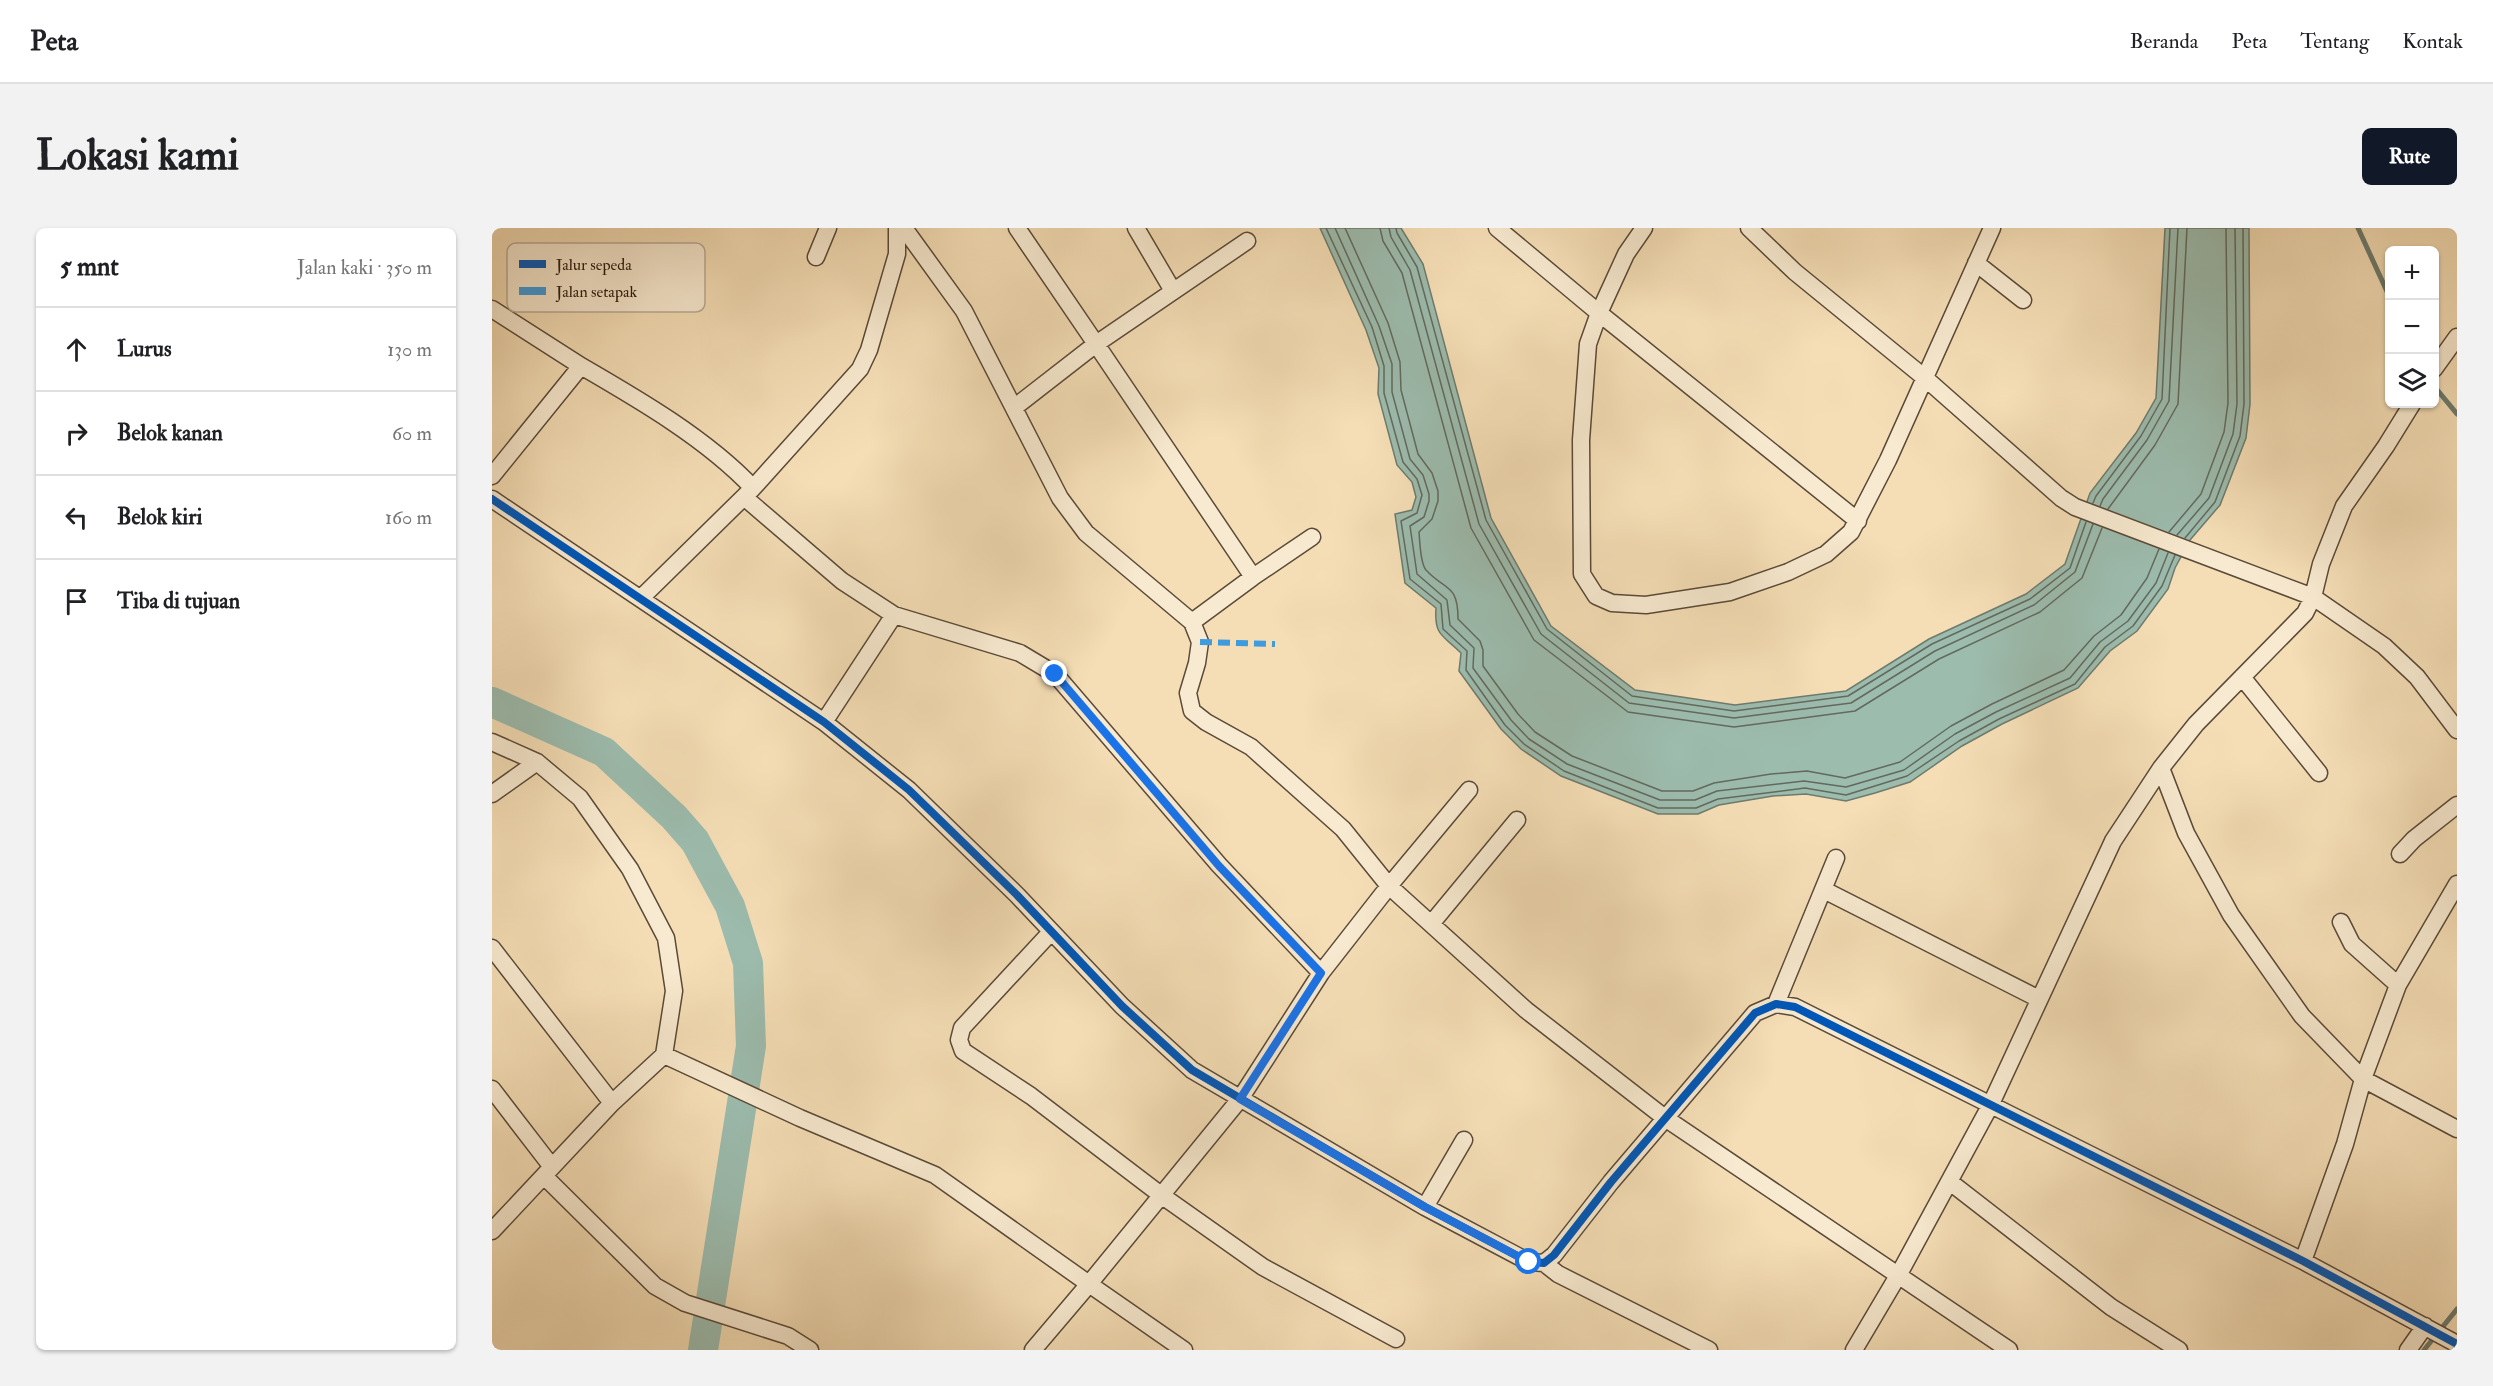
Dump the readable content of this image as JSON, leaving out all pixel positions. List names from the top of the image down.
{
  "legend": ["Jalur sepeda", "Jalan setapak"],
  "page": {
    "header": "Peta",
    "nav": [
      "Beranda",
      "Peta",
      "Tentang",
      "Kontak"
    ],
    "buttons": "Rute",
    "title": "Lokasi kami",
    "heading": ["5 mnt", "Jalan kaki · 350 m"],
    "map_buttons": ["+", "−"],
    "list": [
      ["Lurus", "130 m"],
      ["Belok kanan", "60 m"],
      ["Belok kiri", "160 m"],
      "Tiba di tujuan"
    ]
  }
}
